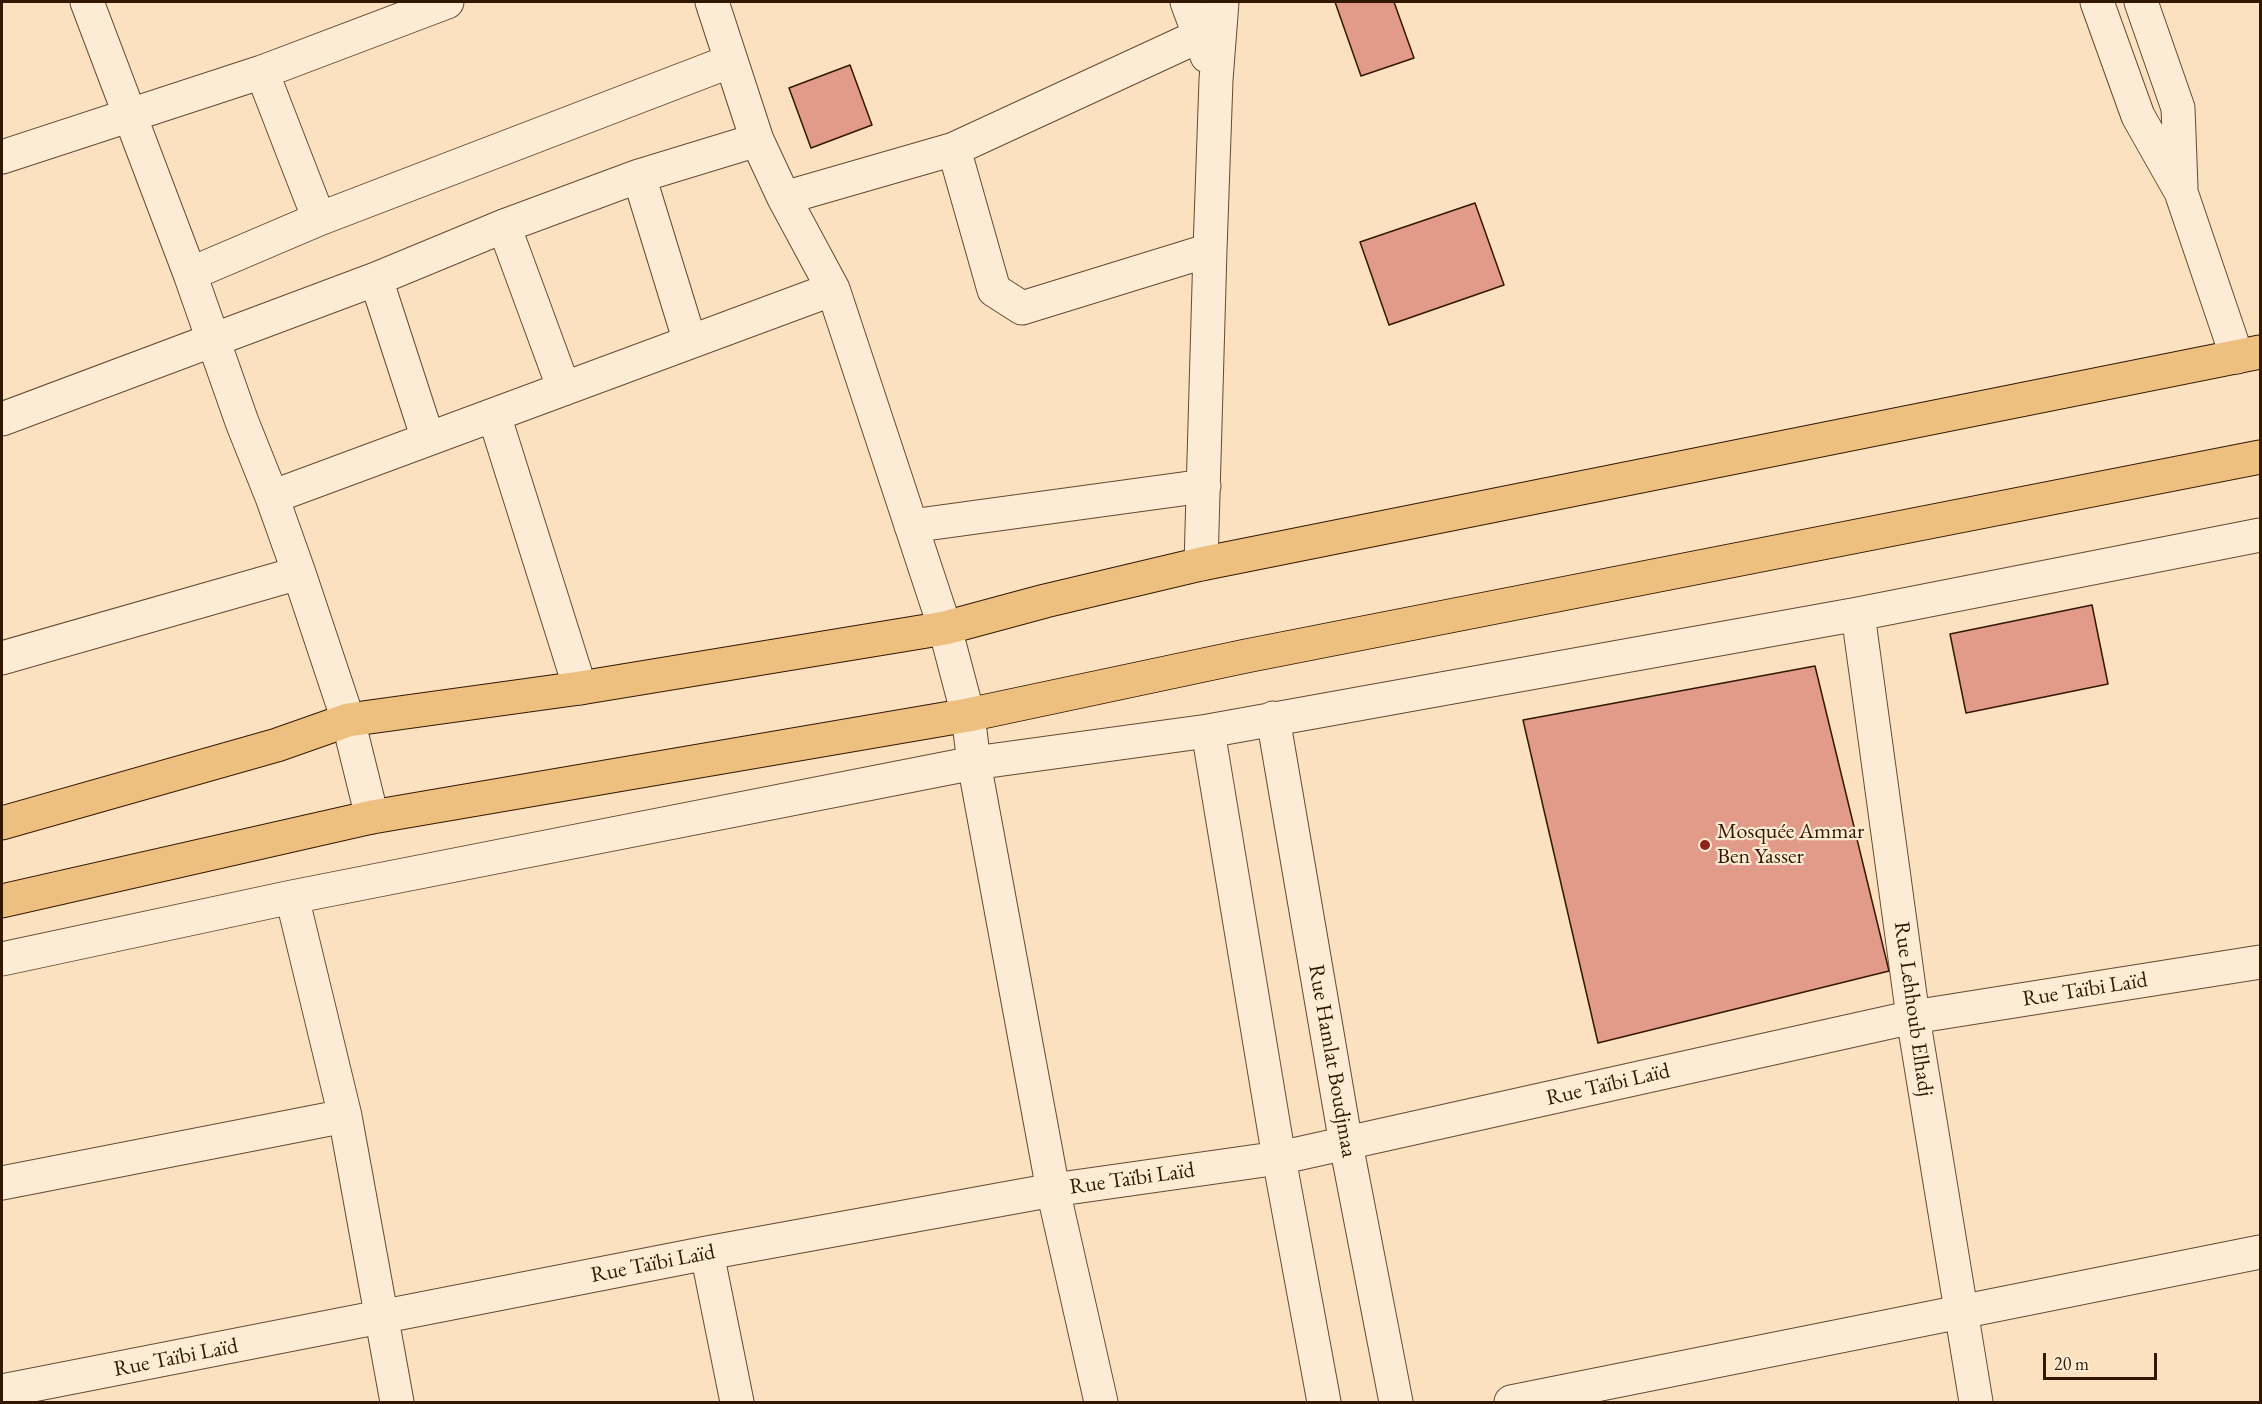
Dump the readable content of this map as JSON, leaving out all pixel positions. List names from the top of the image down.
{
  "streets": {
    "street": ["Rue Taïbi Laïd", "Rue Lehhoub Elhadj", "Rue Hamlat Boudjmaa"]
  },
  "crossings": [
    ["Rue Taïbi Laïd", "Rue Lehhoub Elhadj"],
    ["Rue Taïbi Laïd", "Rue Hamlat Boudjmaa"]
  ],
  "places": ["Mosquée Ammar Ben Yasser"],
  "scale_bar": "20 m"
}
